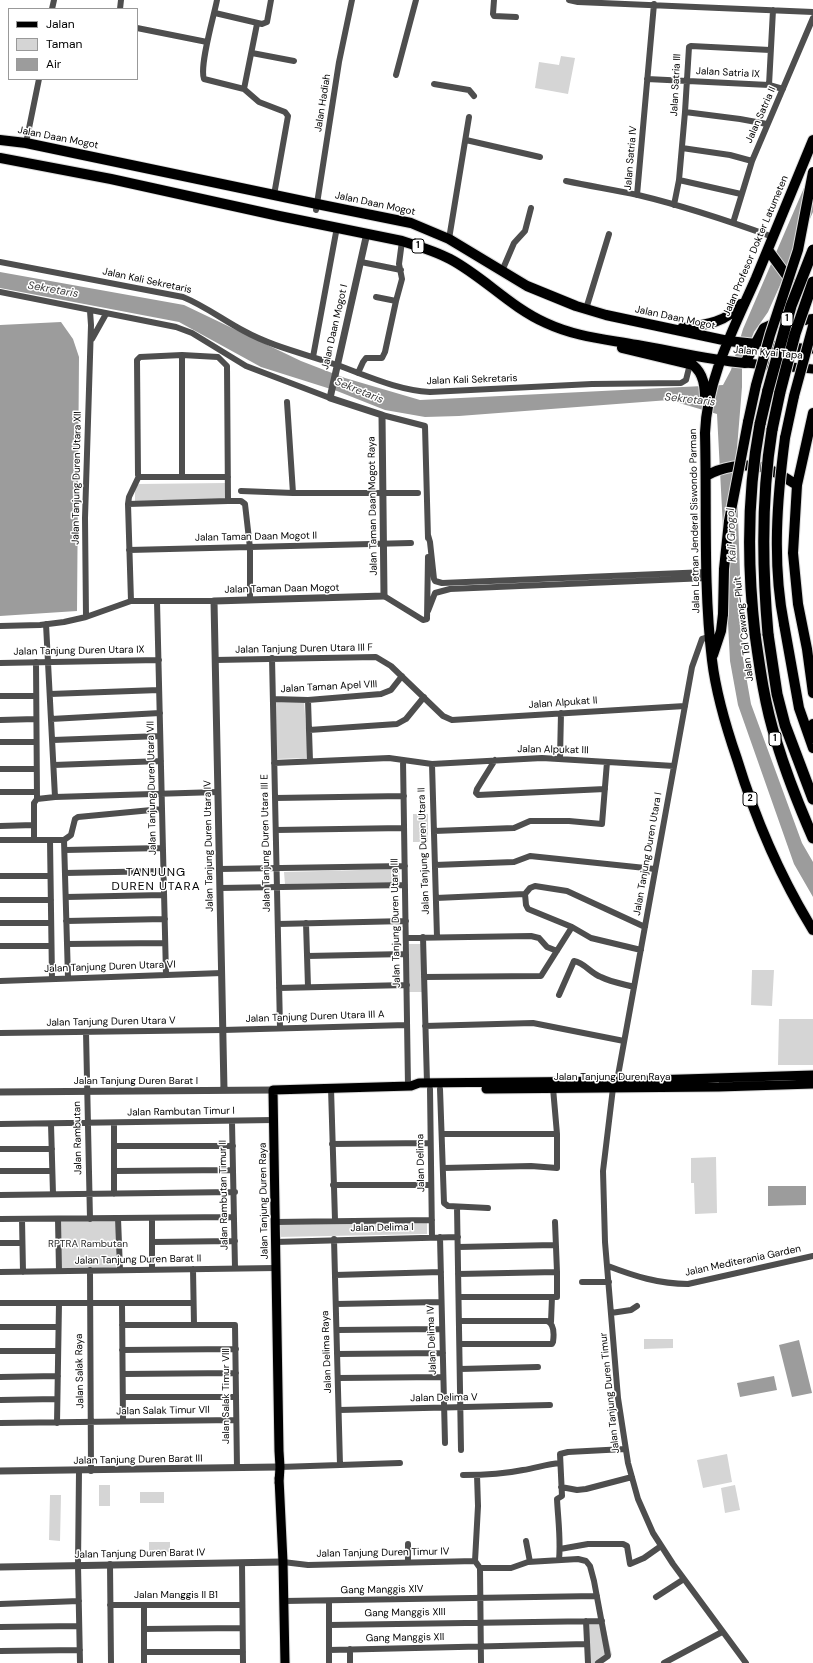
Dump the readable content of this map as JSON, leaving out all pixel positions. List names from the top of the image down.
{
  "streets": {
    "highway": [
      "Jalan Daan Mogot",
      "1",
      "Jalan Profesor Dokter Latumeten",
      "Jalan Kyai Tapa",
      "Jalan Letnan Jenderal Siswondo Parman",
      "Jalan Tol Cawang–Pluit",
      "2"
    ],
    "main road": ["Jalan Tanjung Duren Raya"],
    "street": [
      "Jalan Satria IX",
      "Jalan Satria III",
      "Jalan Hadiah",
      "Jalan Satria II",
      "Jalan Satria IV",
      "Jalan Kali Sekretaris",
      "Jalan Daan Mogot I",
      "Jalan Tanjung Duren Utara XII",
      "Jalan Taman Daan Mogot Raya",
      "Jalan Taman Daan Mogot II",
      "Jalan Taman Daan Mogot",
      "Jalan Tanjung Duren Utara III F",
      "Jalan Tanjung Duren Utara IX",
      "Jalan Taman Apel VIII",
      "Jalan Alpukat II",
      "Jalan Alpukat III",
      "Jalan Tanjung Duren Utara VII",
      "Jalan Tanjung Duren Utara III E",
      "Jalan Tanjung Duren Utara IV",
      "Jalan Tanjung Duren Utara II",
      "Jalan Tanjung Duren Utara I",
      "Jalan Tanjung Duren Utara III",
      "Jalan Tanjung Duren Utara VI",
      "Jalan Tanjung Duren Utara III A",
      "Jalan Tanjung Duren Utara V",
      "Jalan Tanjung Duren Barat I",
      "Jalan Rambutan Timur I",
      "Jalan Rambutan",
      "Jalan Delima",
      "Jalan Rambutan Timur II",
      "Jalan Delima I",
      "Jalan Tanjung Duren Barat II",
      "Jalan Mediterania Garden",
      "Jalan Delima IV",
      "Jalan Delima Raya",
      "Jalan Salak Raya",
      "Jalan Tanjung Duren Timur",
      "Jalan Salak Timur VIII",
      "Jalan Delima V",
      "Jalan Salak Timur VII",
      "Jalan Tanjung Duren Barat III",
      "Jalan Tanjung Duren Timur IV",
      "Jalan Tanjung Duren Barat IV",
      "Gang Manggis XIV",
      "Jalan Manggis II B1",
      "Gang Manggis XIII",
      "Gang Manggis XII"
    ]
  },
  "crossings": [
    ["Jalan Satria IX", "Jalan Satria III"],
    ["Jalan Satria IX", "Jalan Satria II"],
    ["Jalan Satria IX", "Jalan Satria IV"],
    ["Jalan Satria III", "Jalan Satria IV"],
    ["Jalan Hadiah", "Jalan Daan Mogot"],
    ["Jalan Satria II", "Jalan Satria IV"],
    ["Jalan Daan Mogot", "Jalan Profesor Dokter Latumeten"],
    ["Jalan Daan Mogot", "Jalan Kyai Tapa"],
    ["Jalan Satria IV", "Jalan Profesor Dokter Latumeten"],
    ["1", "Jalan Profesor Dokter Latumeten"],
    ["1", "Jalan Daan Mogot I"],
    ["1", "Jalan Kyai Tapa"],
    ["Jalan Profesor Dokter Latumeten", "Jalan Kyai Tapa"],
    ["Jalan Kali Sekretaris", "Jalan Daan Mogot I"],
    ["Jalan Tanjung Duren Utara XII", "Jalan Taman Daan Mogot"],
    ["Jalan Taman Daan Mogot Raya", "Jalan Taman Daan Mogot II"],
    ["Jalan Taman Daan Mogot Raya", "Jalan Taman Daan Mogot"],
    ["Jalan Letnan Jenderal Siswondo Parman", "Jalan Tanjung Duren Utara I"],
    ["Jalan Taman Daan Mogot", "Jalan Tanjung Duren Utara VII"],
    ["Jalan Taman Daan Mogot", "Jalan Tanjung Duren Utara IV"],
    ["Jalan Tanjung Duren Utara III F", "Jalan Taman Apel VIII"],
    ["Jalan Tanjung Duren Utara III F", "Jalan Alpukat II"],
    ["Jalan Tanjung Duren Utara III F", "Jalan Tanjung Duren Utara III E"],
    ["Jalan Tanjung Duren Utara III F", "Jalan Tanjung Duren Utara IV"],
    ["Jalan Tanjung Duren Utara IX", "Jalan Tanjung Duren Utara VII"],
    ["Jalan Taman Apel VIII", "Jalan Tanjung Duren Utara III E"],
    ["Jalan Alpukat II", "Jalan Tanjung Duren Utara I"],
    ["Jalan Alpukat III", "Jalan Tanjung Duren Utara III E"],
    ["Jalan Alpukat III", "Jalan Tanjung Duren Utara II"],
    ["Jalan Alpukat III", "Jalan Tanjung Duren Utara I"],
    ["Jalan Alpukat III", "Jalan Tanjung Duren Utara III"],
    ["Jalan Tanjung Duren Utara VII", "Jalan Tanjung Duren Utara VI"],
    ["Jalan Tanjung Duren Utara III E", "Jalan Tanjung Duren Utara III A"],
    ["Jalan Tanjung Duren Utara IV", "Jalan Tanjung Duren Utara VI"],
    ["Jalan Tanjung Duren Utara IV", "Jalan Tanjung Duren Utara III A"],
    ["Jalan Tanjung Duren Utara IV", "Jalan Tanjung Duren Utara V"],
    ["Jalan Tanjung Duren Utara IV", "Jalan Tanjung Duren Barat I"],
    ["Jalan Tanjung Duren Utara I", "Jalan Tanjung Duren Raya"],
    ["Jalan Tanjung Duren Utara I", "Jalan Tanjung Duren Timur"],
    ["Jalan Tanjung Duren Utara III", "Jalan Tanjung Duren Utara III A"],
    ["Jalan Tanjung Duren Utara III", "Jalan Tanjung Duren Raya"],
    ["Jalan Tanjung Duren Utara III A", "Jalan Tanjung Duren Utara V"],
    ["Jalan Tanjung Duren Utara V", "Jalan Rambutan"],
    ["Jalan Tanjung Duren Raya", "Jalan Tanjung Duren Barat I"],
    ["Jalan Tanjung Duren Raya", "Jalan Rambutan Timur I"],
    ["Jalan Tanjung Duren Raya", "Jalan Delima"],
    ["Jalan Tanjung Duren Raya", "Jalan Delima I"],
    ["Jalan Tanjung Duren Raya", "Jalan Tanjung Duren Barat II"],
    ["Jalan Tanjung Duren Raya", "Jalan Tanjung Duren Timur"],
    ["Jalan Tanjung Duren Raya", "Jalan Tanjung Duren Barat III"],
    ["Jalan Tanjung Duren Raya", "Jalan Tanjung Duren Timur IV"],
    ["Jalan Tanjung Duren Raya", "Jalan Tanjung Duren Barat IV"],
    ["Jalan Tanjung Duren Raya", "Gang Manggis XIV"],
    ["Jalan Tanjung Duren Barat I", "Jalan Rambutan"],
    ["Jalan Rambutan Timur I", "Jalan Rambutan"],
    ["Jalan Rambutan Timur I", "Jalan Rambutan Timur II"],
    ["Jalan Delima", "Jalan Delima I"],
    ["Jalan Rambutan Timur II", "Jalan Tanjung Duren Barat II"],
    ["Jalan Delima I", "Jalan Delima IV"],
    ["Jalan Delima I", "Jalan Delima Raya"],
    ["Jalan Tanjung Duren Barat II", "Jalan Salak Raya"],
    ["Jalan Mediterania Garden", "Jalan Tanjung Duren Timur"],
    ["Jalan Delima IV", "Jalan Delima V"],
    ["Jalan Delima Raya", "Jalan Delima V"],
    ["Jalan Salak Raya", "Jalan Salak Timur VII"],
    ["Jalan Salak Raya", "Jalan Tanjung Duren Barat III"],
    ["Jalan Salak Timur VIII", "Jalan Salak Timur VII"],
    ["Jalan Salak Timur VIII", "Jalan Tanjung Duren Barat III"],
    ["Jalan Tanjung Duren Timur IV", "Jalan Tanjung Duren Barat IV"]
  ],
  "districts": ["TANJUNG DUREN UTARA"],
  "water": ["Sekretaris", "Kali Grogol"],
  "parks": ["RPTRA Rambutan"],
  "legend": ["Jalan", "Taman", "Air"]
}
